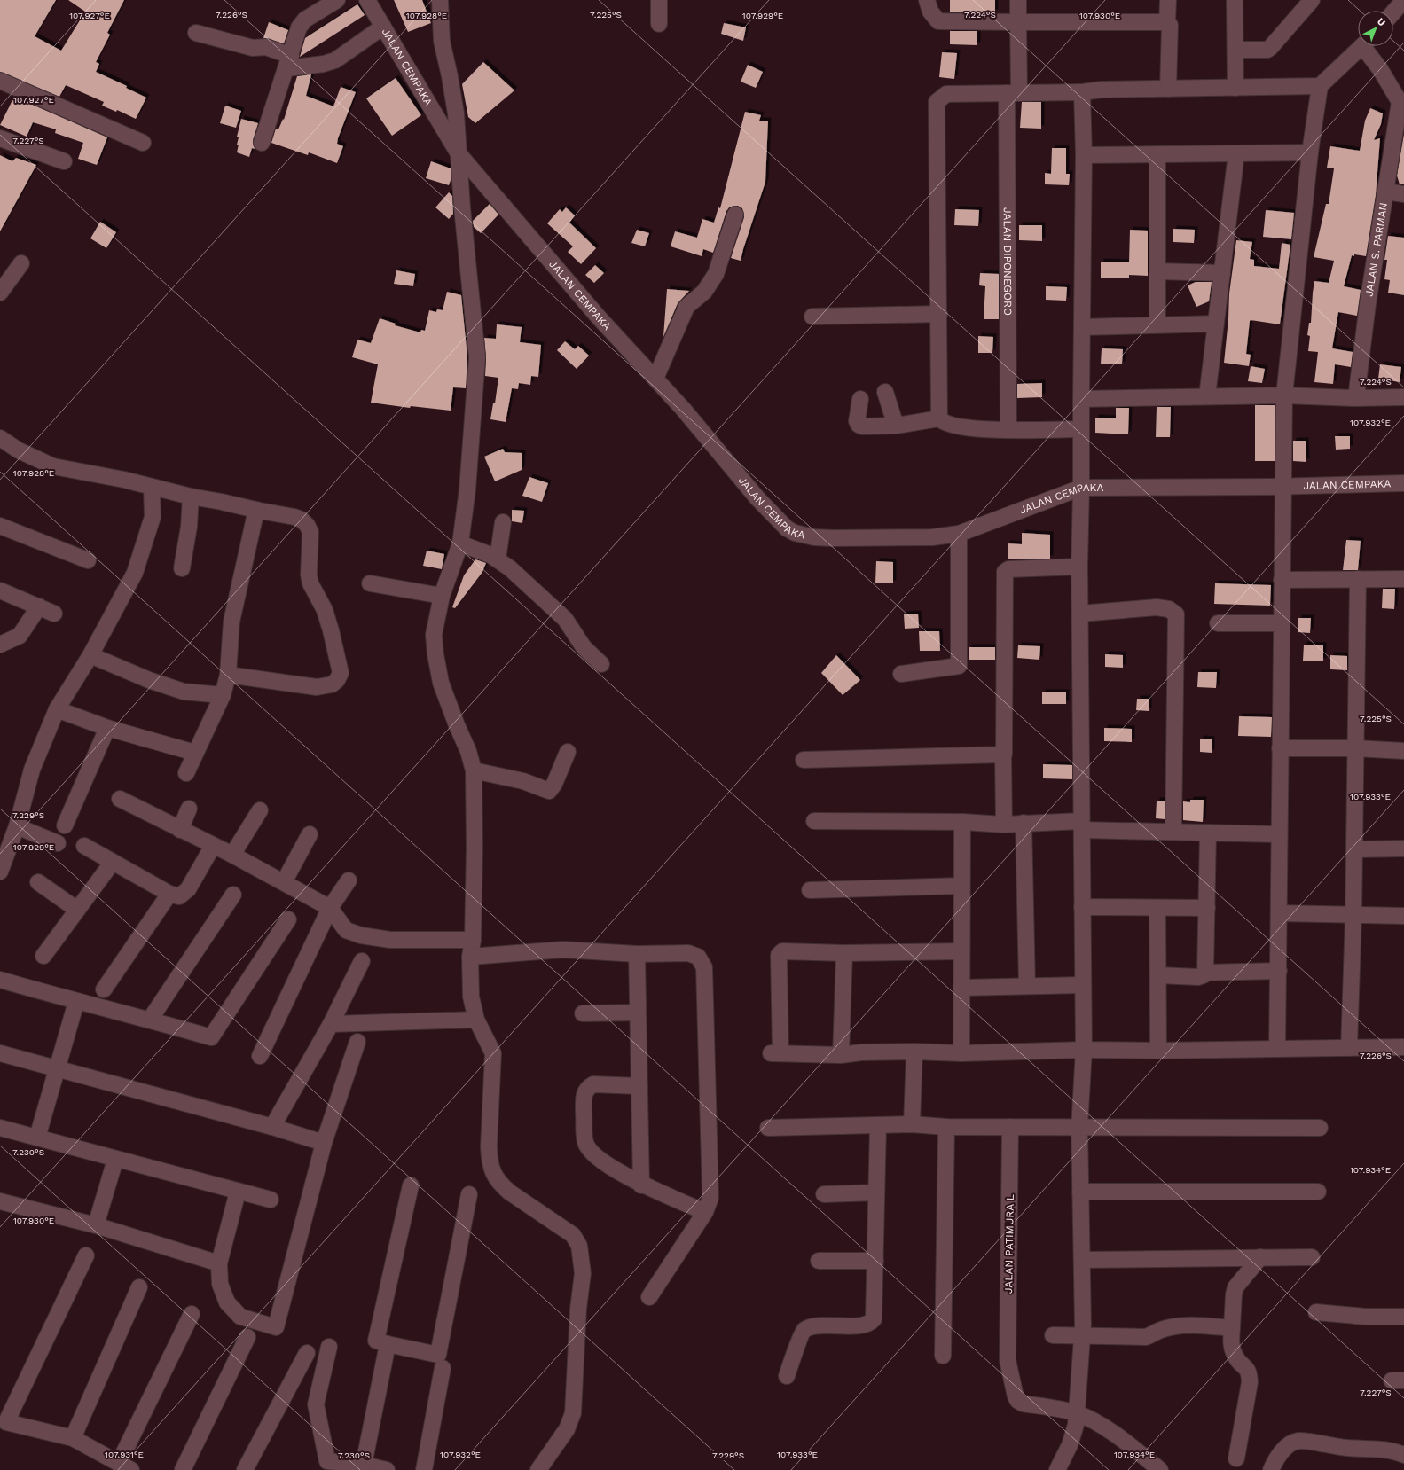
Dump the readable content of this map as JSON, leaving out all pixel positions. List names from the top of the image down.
{
  "streets": {
    "street": [
      "JALAN CEMPAKA",
      "JALAN S. PARMAN",
      "JALAN DIPONEGORO",
      "JALAN PATIMURA L"
    ]
  },
  "north": "top right",
  "coordinates": [
    "7.224°S",
    "7.226°S",
    "7.225°S",
    "107.927°E",
    "107.929°E",
    "107.930°E",
    "107.928°E",
    "7.227°S",
    "107.932°E",
    "107.933°E",
    "7.229°S",
    "7.230°S",
    "107.934°E",
    "107.931°E"
  ]
}
